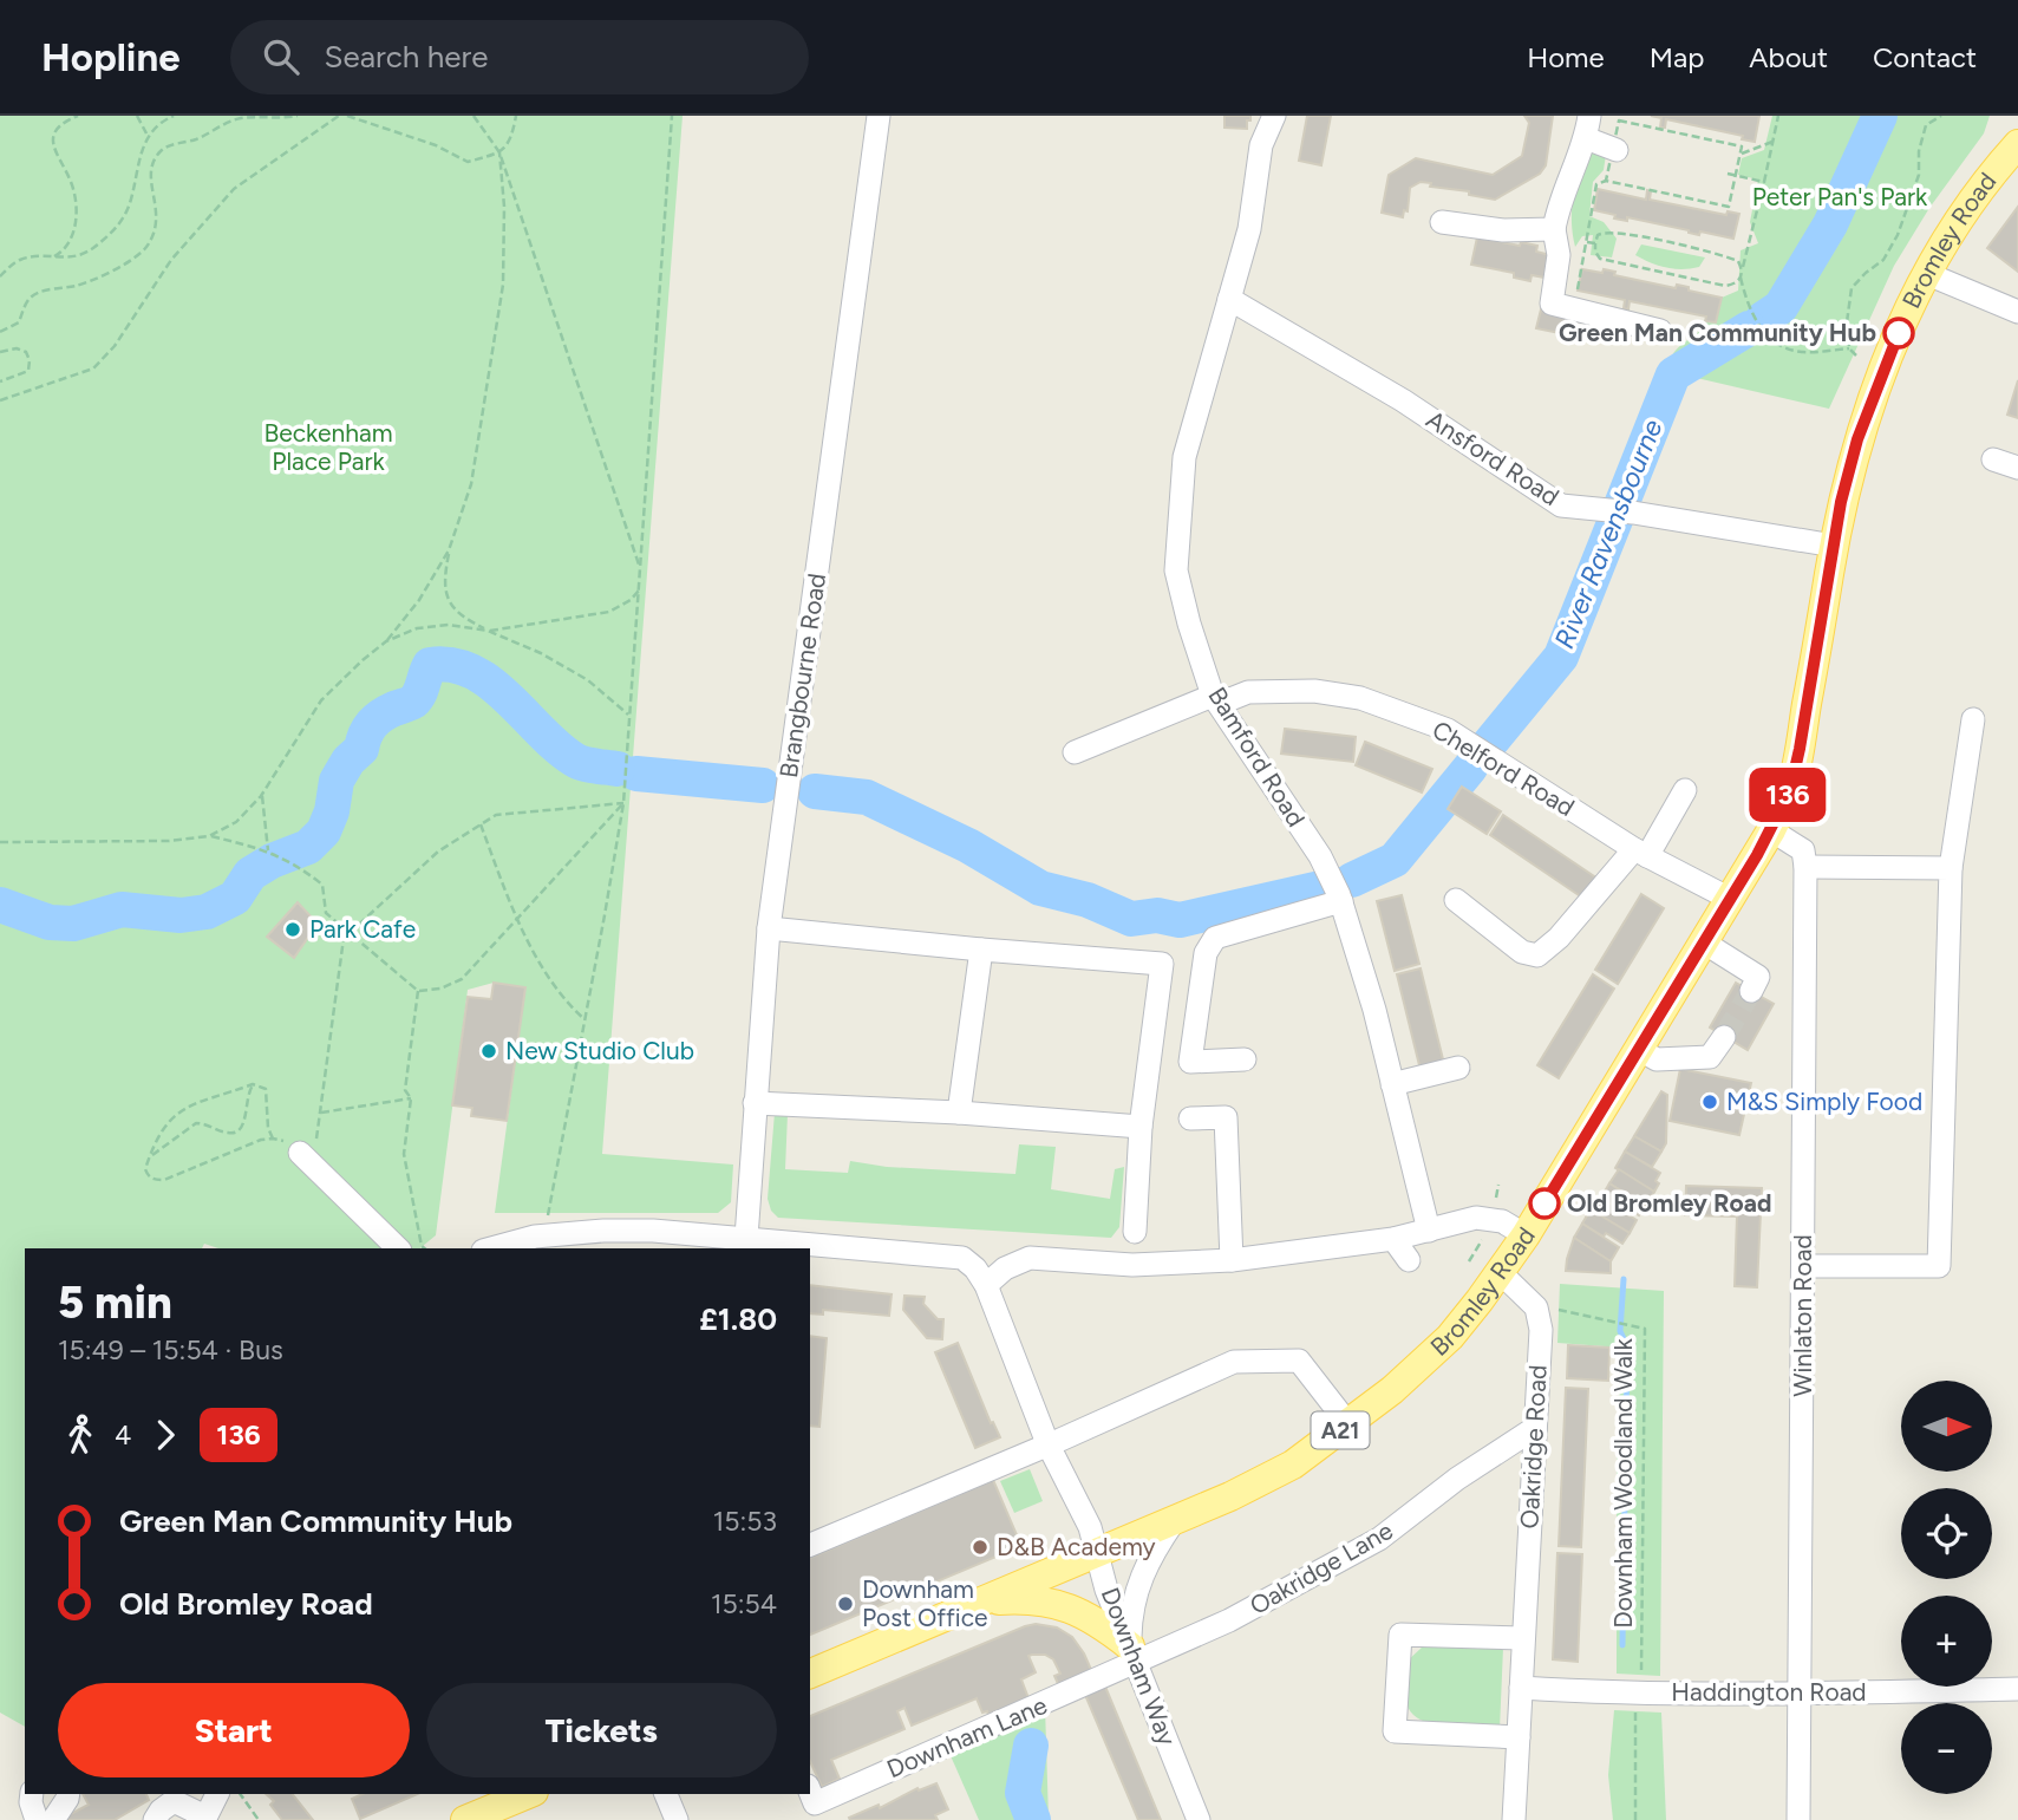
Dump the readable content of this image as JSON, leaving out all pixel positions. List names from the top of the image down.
{
  "streets": {
    "main road": ["Bromley Road", "A21"],
    "street": [
      "Ansford Road",
      "Brangbourne Road",
      "Bamford Road",
      "Chelford Road",
      "Winlaton Road",
      "Oakridge Road",
      "Oakridge Lane",
      "Downham Way",
      "Haddington Road",
      "Downham Lane"
    ],
    "path": ["Downham Woodland Walk"]
  },
  "crossings": [
    ["Bromley Road", "Ansford Road"],
    ["Bromley Road", "Chelford Road"],
    ["Bromley Road", "Oakridge Road"],
    ["Bromley Road", "Downham Way"],
    ["Ansford Road", "Bamford Road"],
    ["Bamford Road", "Chelford Road"],
    ["Winlaton Road", "Haddington Road"],
    ["Oakridge Road", "Oakridge Lane"],
    ["Oakridge Road", "Haddington Road"],
    ["Oakridge Lane", "Downham Way"],
    ["Oakridge Lane", "Downham Lane"],
    ["Downham Way", "Downham Lane"]
  ],
  "water": ["River Ravensbourne"],
  "parks": ["Peter Pan's Park", "Beckenham Place Park"],
  "places": [
    "Green Man Community Hub",
    "Park Cafe",
    "New Studio Club",
    "M&S Simply Food",
    "Old Bromley Road",
    "D&B Academy",
    "Downham Post Office"
  ],
  "lines": ["bus line 136"],
  "north": "right",
  "page": {
    "header": "Hopline",
    "search": "Search here",
    "nav": [
      "Home",
      "Map",
      "About",
      "Contact"
    ],
    "on_map": "136",
    "heading": ["5 min", "15:49 – 15:54 · Bus", "£1.80"],
    "map_buttons": ["+", "−"],
    "legs": ["4", "136"],
    "list": [
      {
        "name": "Green Man Community Hub",
        "value": "15:53"
      },
      {
        "name": "Old Bromley Road",
        "value": "15:54"
      }
    ],
    "buttons": ["Start", "Tickets"]
  }
}
